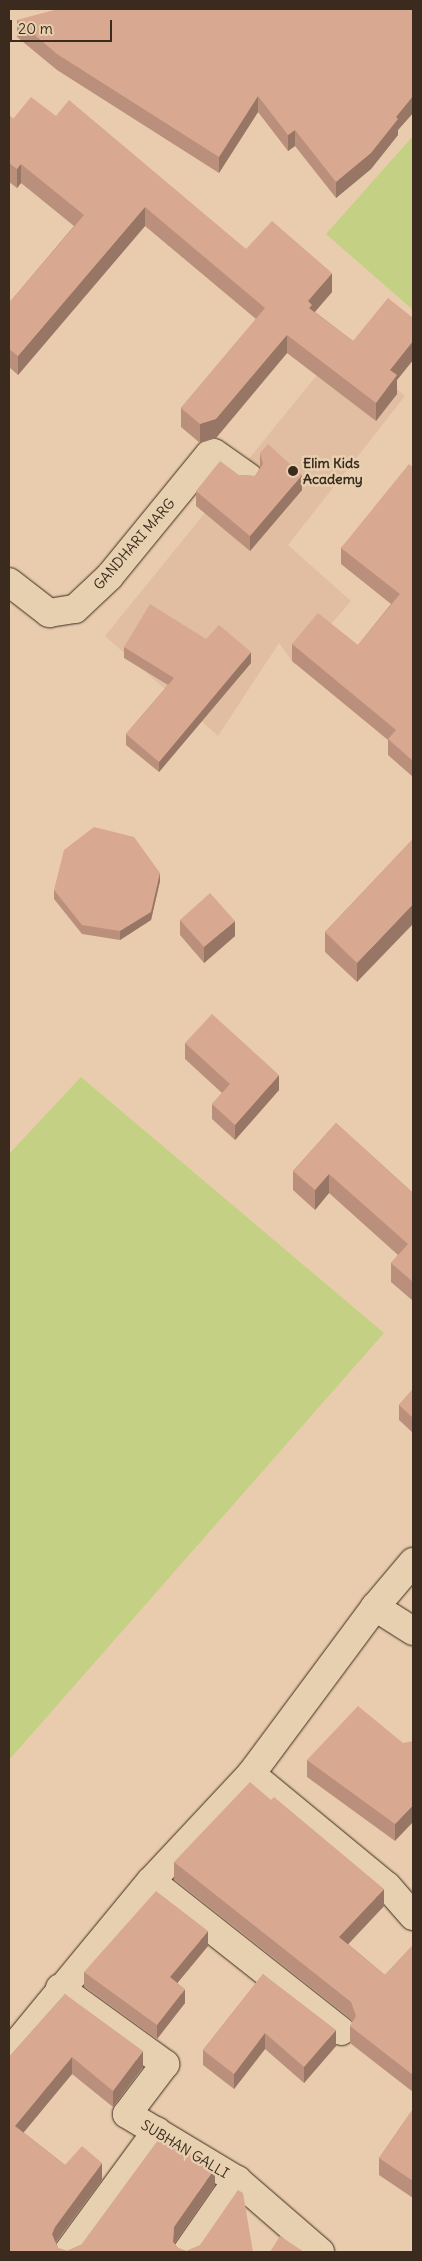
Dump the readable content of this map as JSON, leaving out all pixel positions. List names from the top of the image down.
{
  "streets": {
    "street": ["GANDHARI MARG", "SUBHAN GALLI"]
  },
  "places": ["Elim Kids Academy"],
  "scale_bar": "20 m"
}
